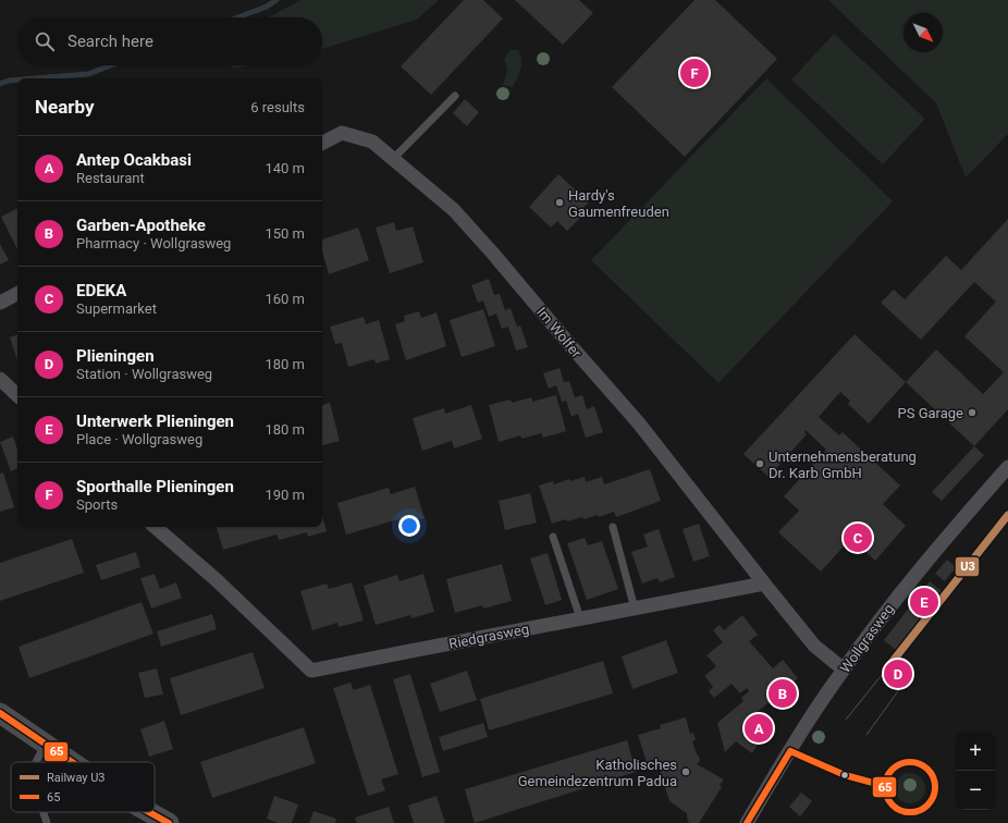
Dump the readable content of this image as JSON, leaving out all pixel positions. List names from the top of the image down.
{
  "streets": {
    "street": ["Im Wolfer", "Riedgrasweg", "Wollgrasweg"]
  },
  "crossings": [
    ["Im Wolfer", "Riedgrasweg"]
  ],
  "places": [
    "Hardy's Gaumenfreuden",
    "PS Garage",
    "Unternehmensberatung Dr. Karb GmbH",
    "Katholisches Gemeindezentrum Padua"
  ],
  "lines": ["rail line U3", "transit line 65"],
  "legend": ["Railway U3", "65"],
  "north": "bottom right",
  "page": {
    "search": "Search here",
    "pins": [
      "F",
      "C",
      "E",
      "D",
      "B",
      "A"
    ],
    "heading": ["Nearby", "6 results"],
    "list": [
      {
        "mark": "A",
        "name": "Antep Ocakbasi",
        "note": "Restaurant",
        "value": "140 m"
      },
      {
        "mark": "B",
        "name": "Garben-Apotheke",
        "note": "Pharmacy · Wollgrasweg",
        "value": "150 m"
      },
      {
        "mark": "C",
        "name": "EDEKA",
        "note": "Supermarket",
        "value": "160 m"
      },
      {
        "mark": "D",
        "name": "Plieningen",
        "note": "Station · Wollgrasweg",
        "value": "180 m"
      },
      {
        "mark": "E",
        "name": "Unterwerk Plieningen",
        "note": "Place · Wollgrasweg",
        "value": "180 m"
      },
      {
        "mark": "F",
        "name": "Sporthalle Plieningen",
        "note": "Sports",
        "value": "190 m"
      }
    ],
    "map_buttons": ["+", "−"]
  }
}
